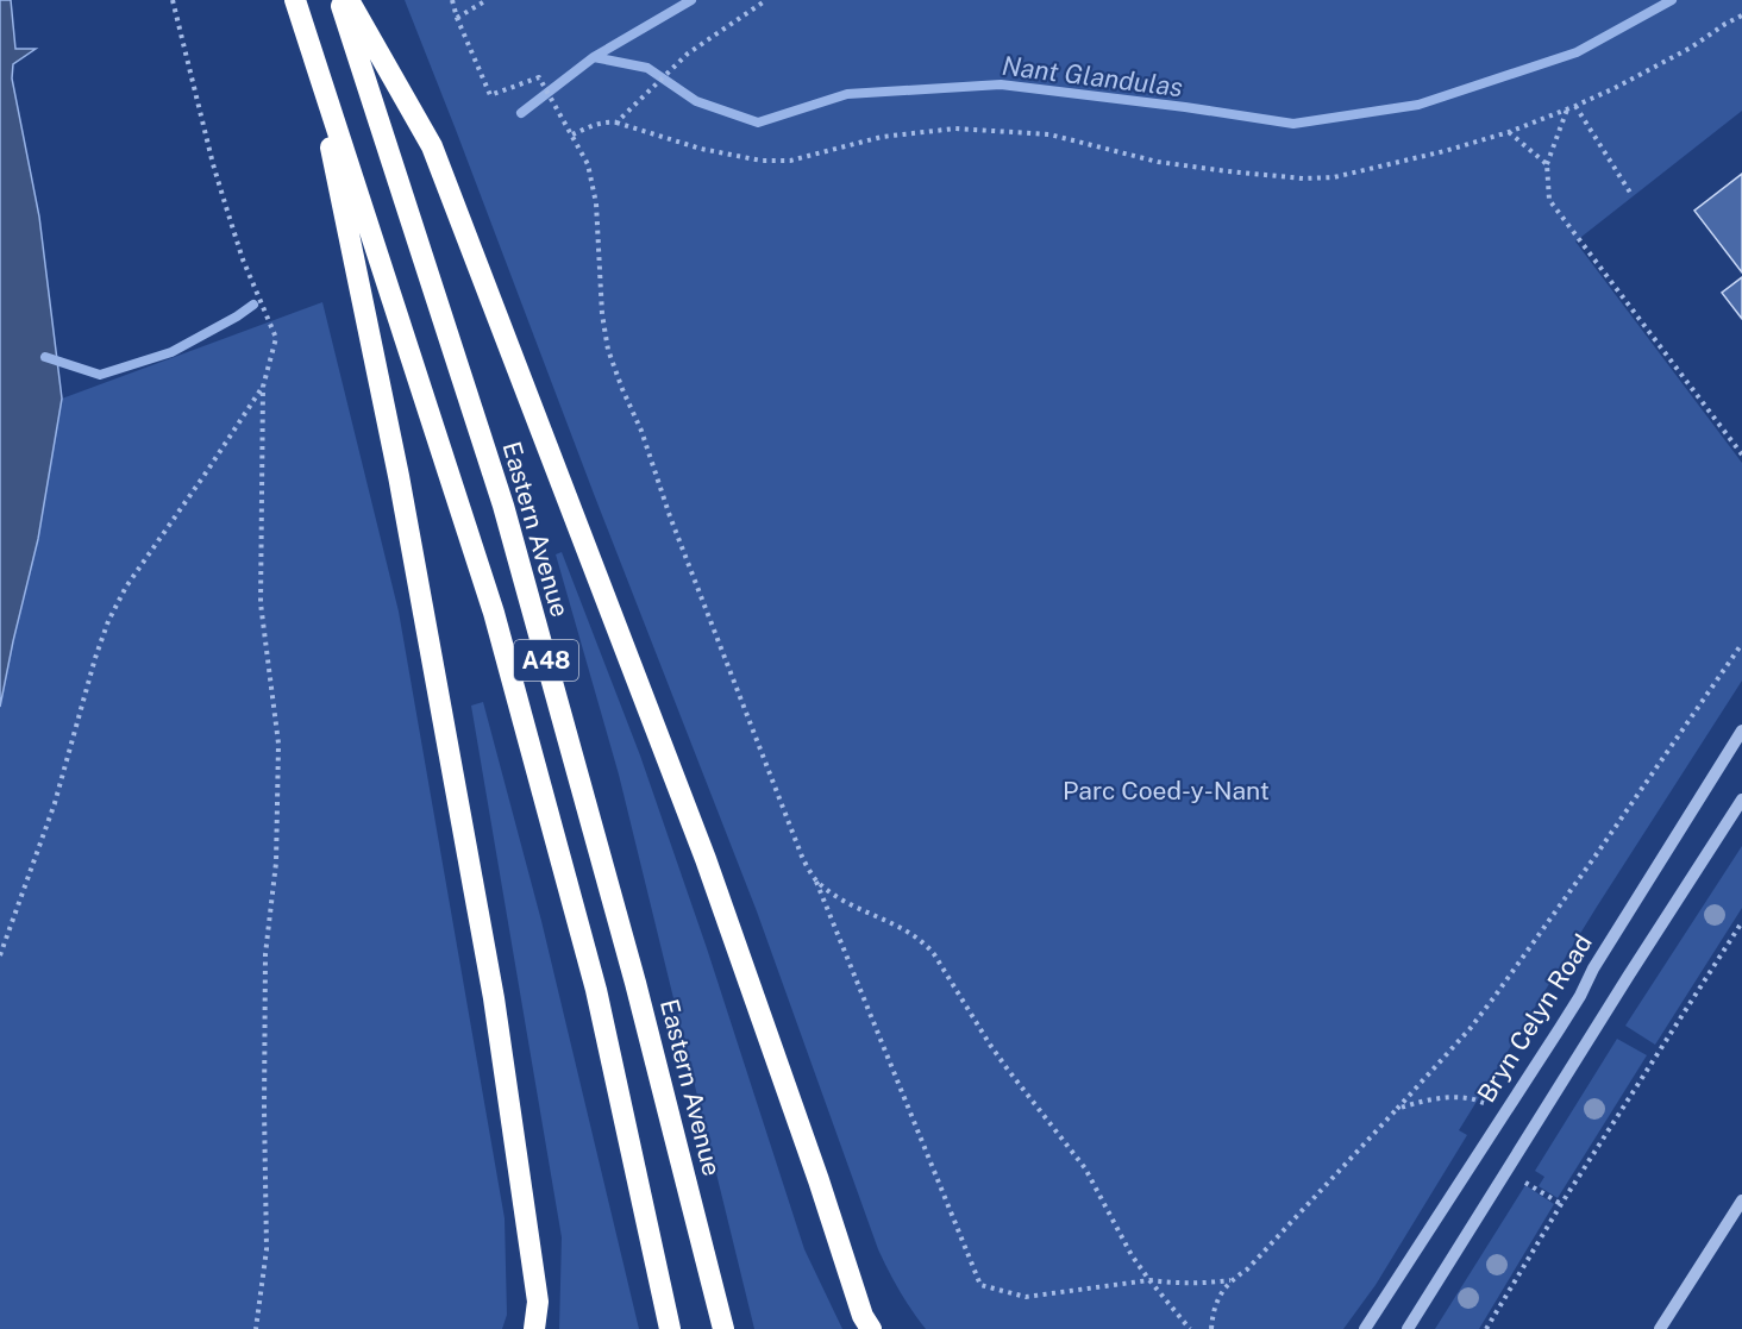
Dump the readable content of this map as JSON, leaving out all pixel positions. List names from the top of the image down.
{
  "streets": {
    "highway": ["Eastern Avenue", "A48"],
    "street": ["Bryn Celyn Road"]
  },
  "water": ["Nant Glandulas"],
  "parks": ["Parc Coed-y-Nant"]
}
